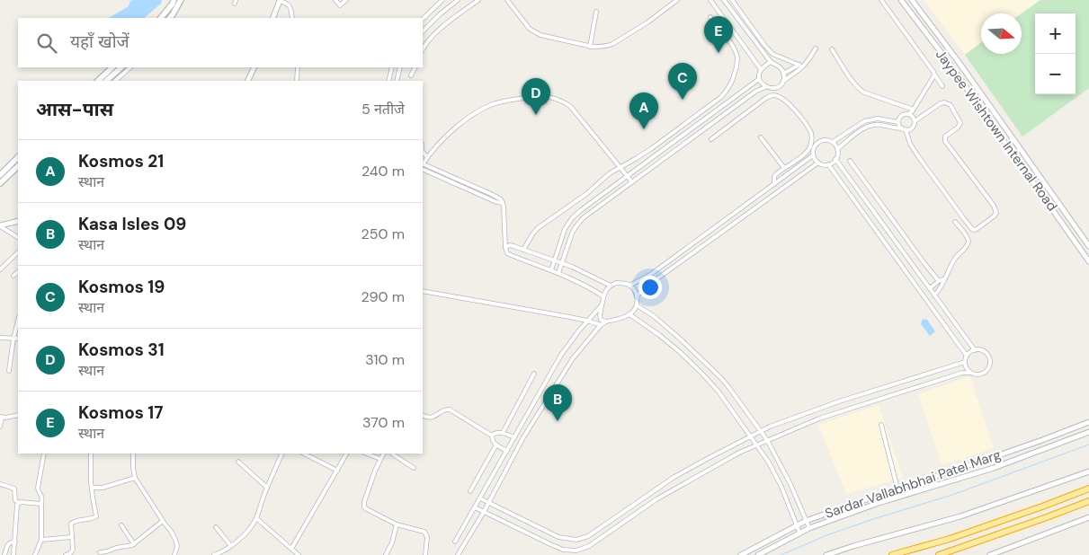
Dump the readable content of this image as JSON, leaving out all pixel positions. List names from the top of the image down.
{
  "streets": {
    "street": ["Jaypee Wishtown Internal Road", "Sardar Vallabhbhai Patel Marg"]
  },
  "north": "right",
  "page": {
    "map_buttons": ["+", "−"],
    "pins": [
      "E",
      "C",
      "D",
      "A",
      "B"
    ],
    "search": "यहाँ खोजें",
    "heading": ["आस-पास", "5 नतीजे"],
    "list": [
      {
        "mark": "A",
        "name": "Kosmos 21",
        "note": "स्थान",
        "value": "240 m"
      },
      {
        "mark": "B",
        "name": "Kasa Isles 09",
        "note": "स्थान",
        "value": "250 m"
      },
      {
        "mark": "C",
        "name": "Kosmos 19",
        "note": "स्थान",
        "value": "290 m"
      },
      {
        "mark": "D",
        "name": "Kosmos 31",
        "note": "स्थान",
        "value": "310 m"
      },
      {
        "mark": "E",
        "name": "Kosmos 17",
        "note": "स्थान",
        "value": "370 m"
      }
    ]
  }
}
